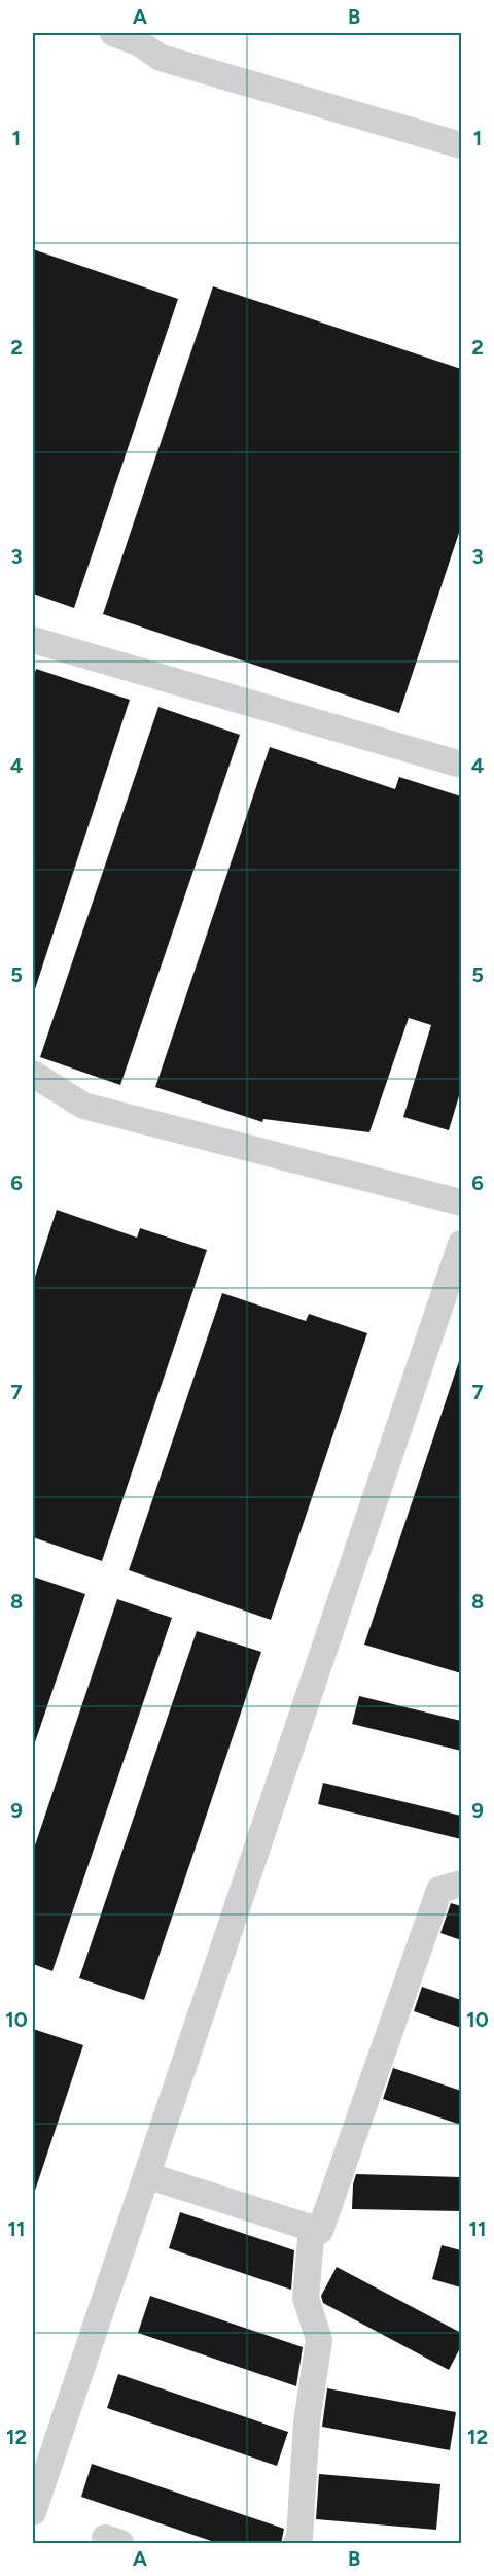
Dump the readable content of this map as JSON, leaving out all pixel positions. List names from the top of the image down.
{
  "grid": {
    "columns": ["A", "B"],
    "rows": [
      "1",
      "2",
      "3",
      "4",
      "5",
      "6",
      "7",
      "8",
      "9",
      "10",
      "11",
      "12"
    ]
  }
}
